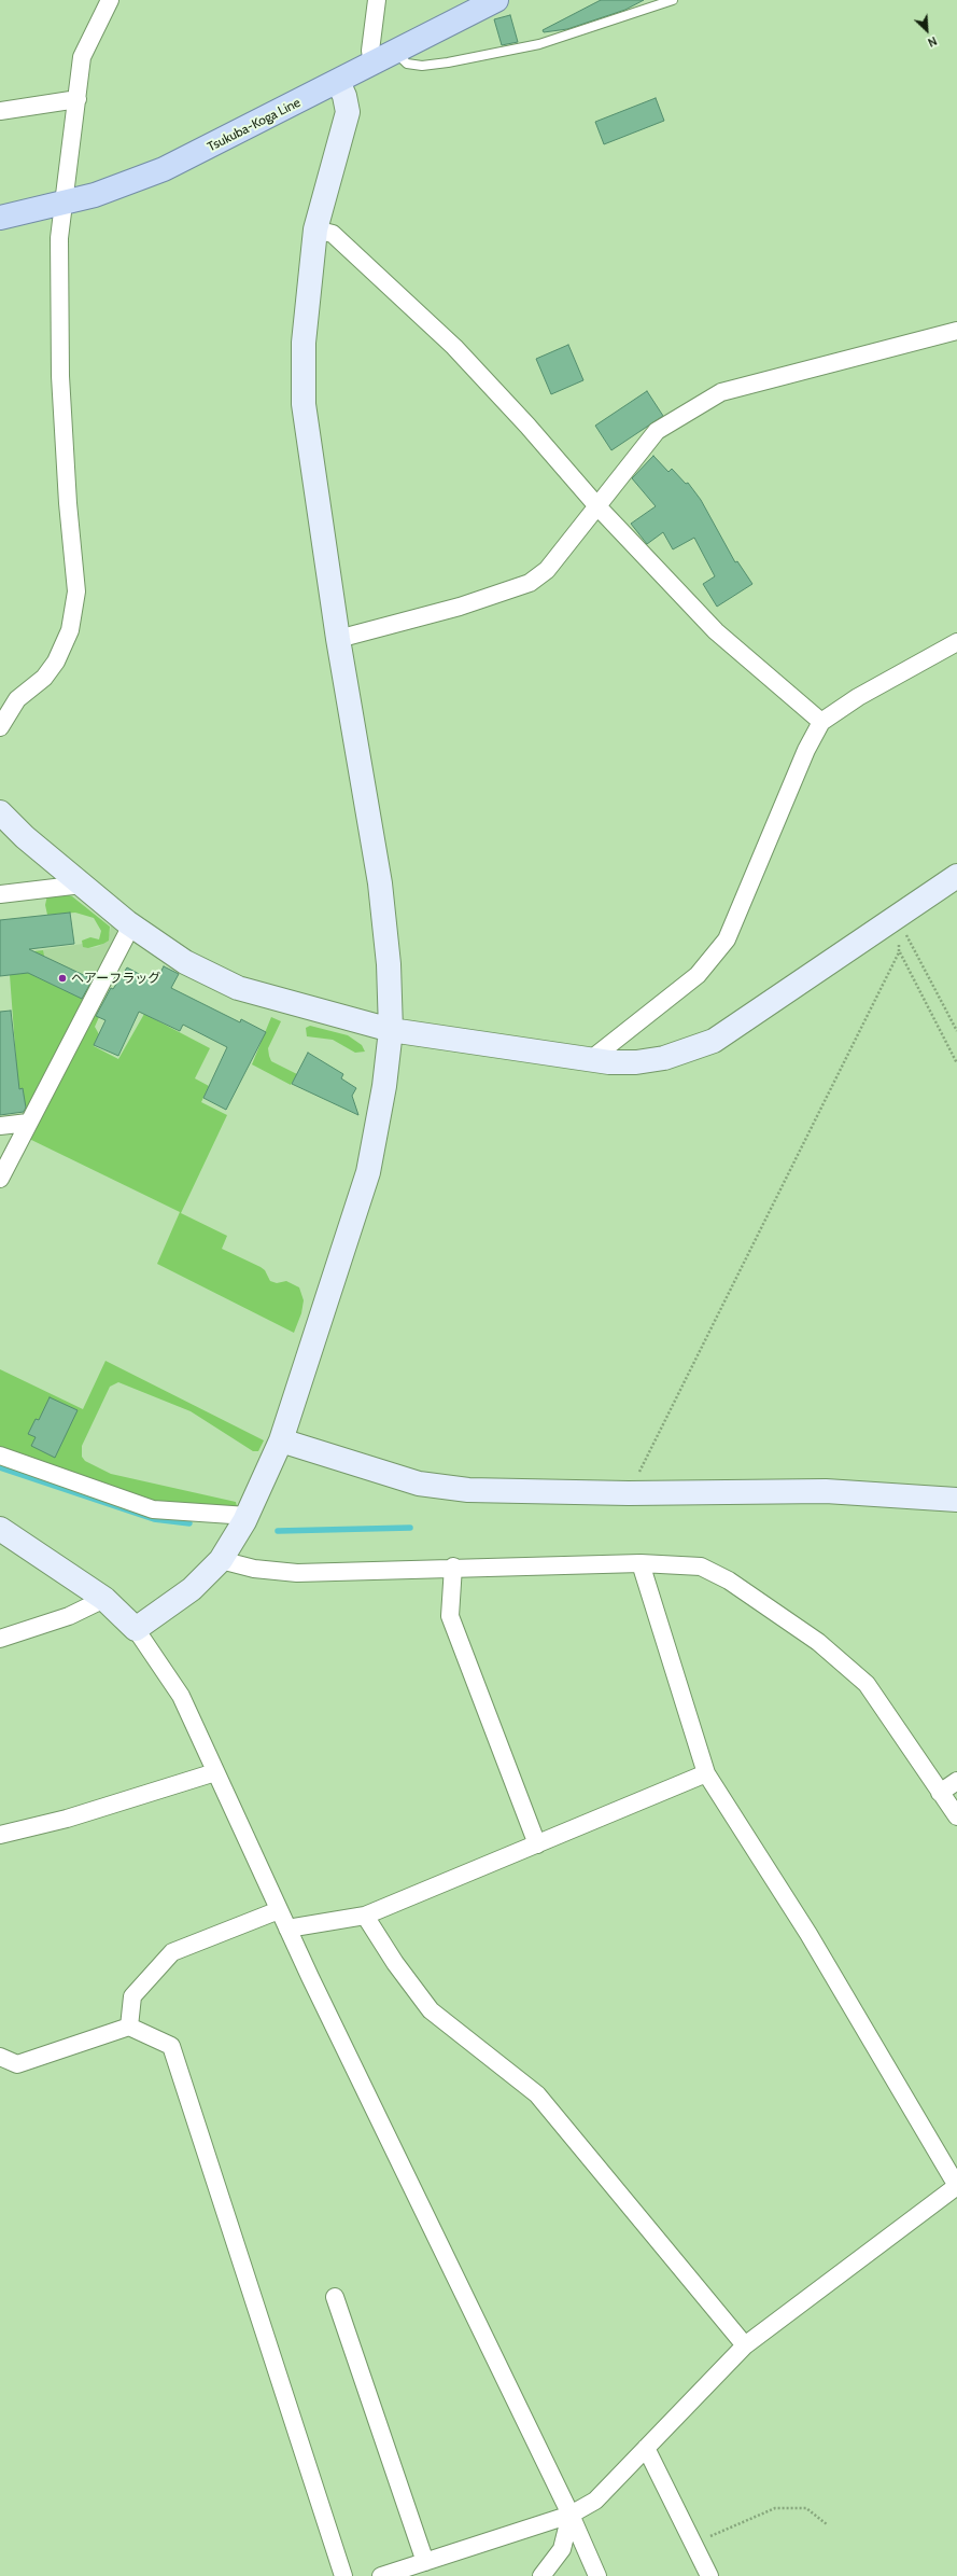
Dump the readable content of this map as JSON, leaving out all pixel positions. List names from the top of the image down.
{
  "streets": {
    "main road": ["Tsukuba-Koga Line"]
  },
  "places": ["ヘアーフラッグ"],
  "north": "bottom right"
}
